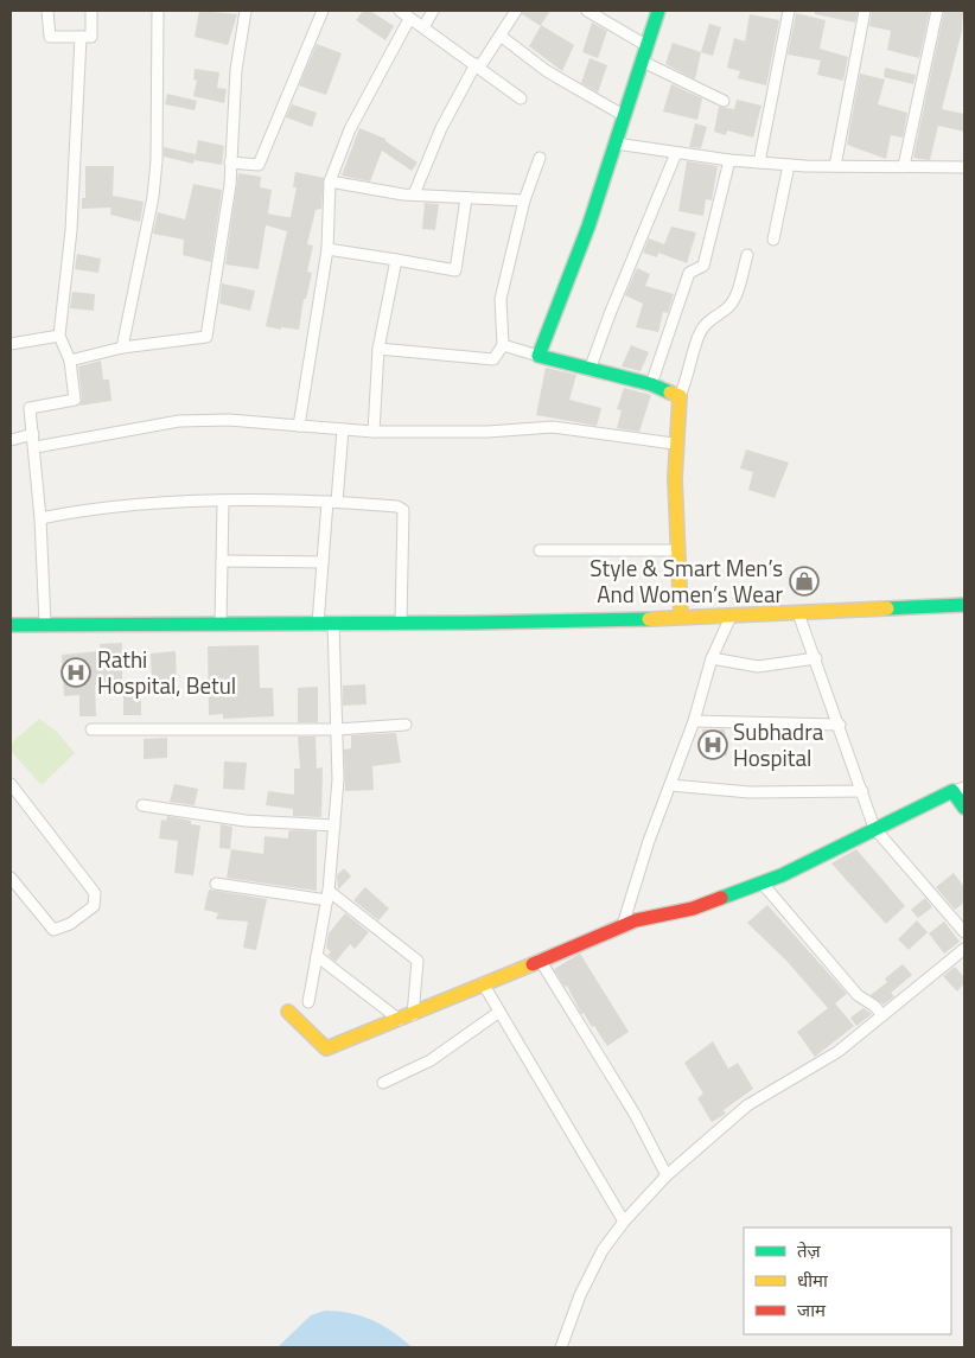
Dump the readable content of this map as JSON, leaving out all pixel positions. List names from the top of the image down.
{
  "places": {
    "shop": ["Style & Smart Men’s And Women’s Wear"],
    "hospital": ["Rathi Hospital, Betul", "Subhadra Hospital"]
  },
  "legend": ["तेज़", "धीमा", "जाम"]
}
